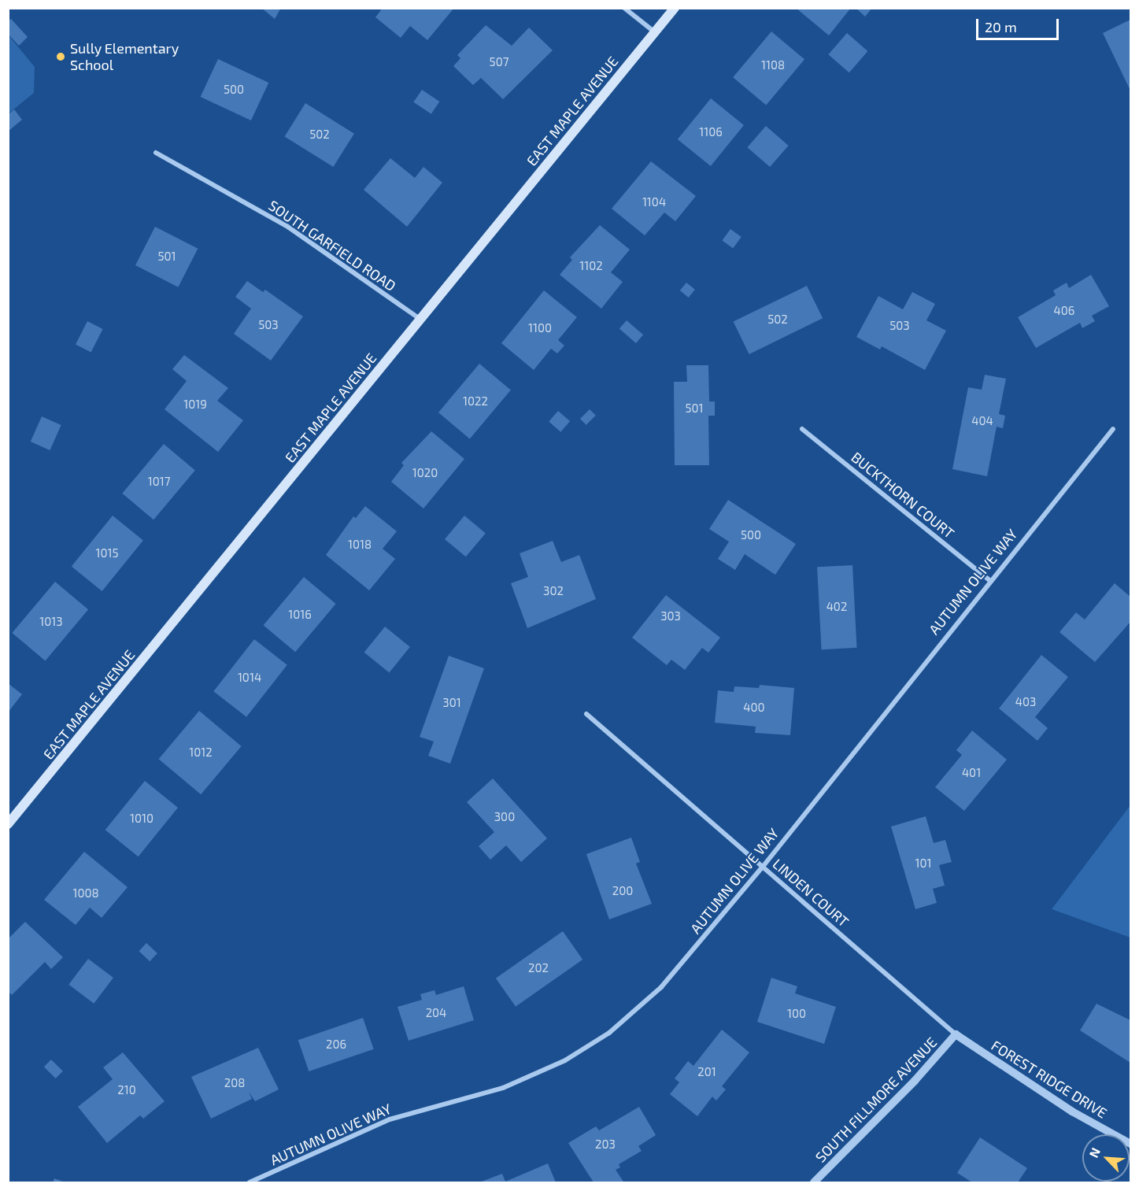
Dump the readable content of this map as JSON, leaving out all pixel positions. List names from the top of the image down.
{
  "streets": {
    "main road": ["EAST MAPLE AVENUE"],
    "street": [
      "SOUTH GARFIELD ROAD",
      "BUCKTHORN COURT",
      "AUTUMN OLIVE WAY",
      "LINDEN COURT",
      "FOREST RIDGE DRIVE",
      "SOUTH FILLMORE AVENUE"
    ]
  },
  "crossings": [
    ["EAST MAPLE AVENUE", "SOUTH GARFIELD ROAD"],
    ["BUCKTHORN COURT", "AUTUMN OLIVE WAY"],
    ["AUTUMN OLIVE WAY", "LINDEN COURT"],
    ["LINDEN COURT", "FOREST RIDGE DRIVE"],
    ["LINDEN COURT", "SOUTH FILLMORE AVENUE"],
    ["FOREST RIDGE DRIVE", "SOUTH FILLMORE AVENUE"]
  ],
  "places": ["Sully Elementary School"],
  "house_numbers": [
    "507",
    "1108",
    "500",
    "1106",
    "502",
    "1104",
    "501",
    "1102",
    "406",
    "502",
    "503",
    "503",
    "1100",
    "1022",
    "1019",
    "501",
    "404",
    "1020",
    "1017",
    "500",
    "1018",
    "1015",
    "302",
    "402",
    "1016",
    "303",
    "1013",
    "1014",
    "403",
    "301",
    "400",
    "1012",
    "401",
    "300",
    "1010",
    "101",
    "200",
    "1008",
    "202",
    "204",
    "100",
    "206",
    "201",
    "208",
    "210",
    "203"
  ],
  "scale_bar": "20 m",
  "north": "top left"
}
